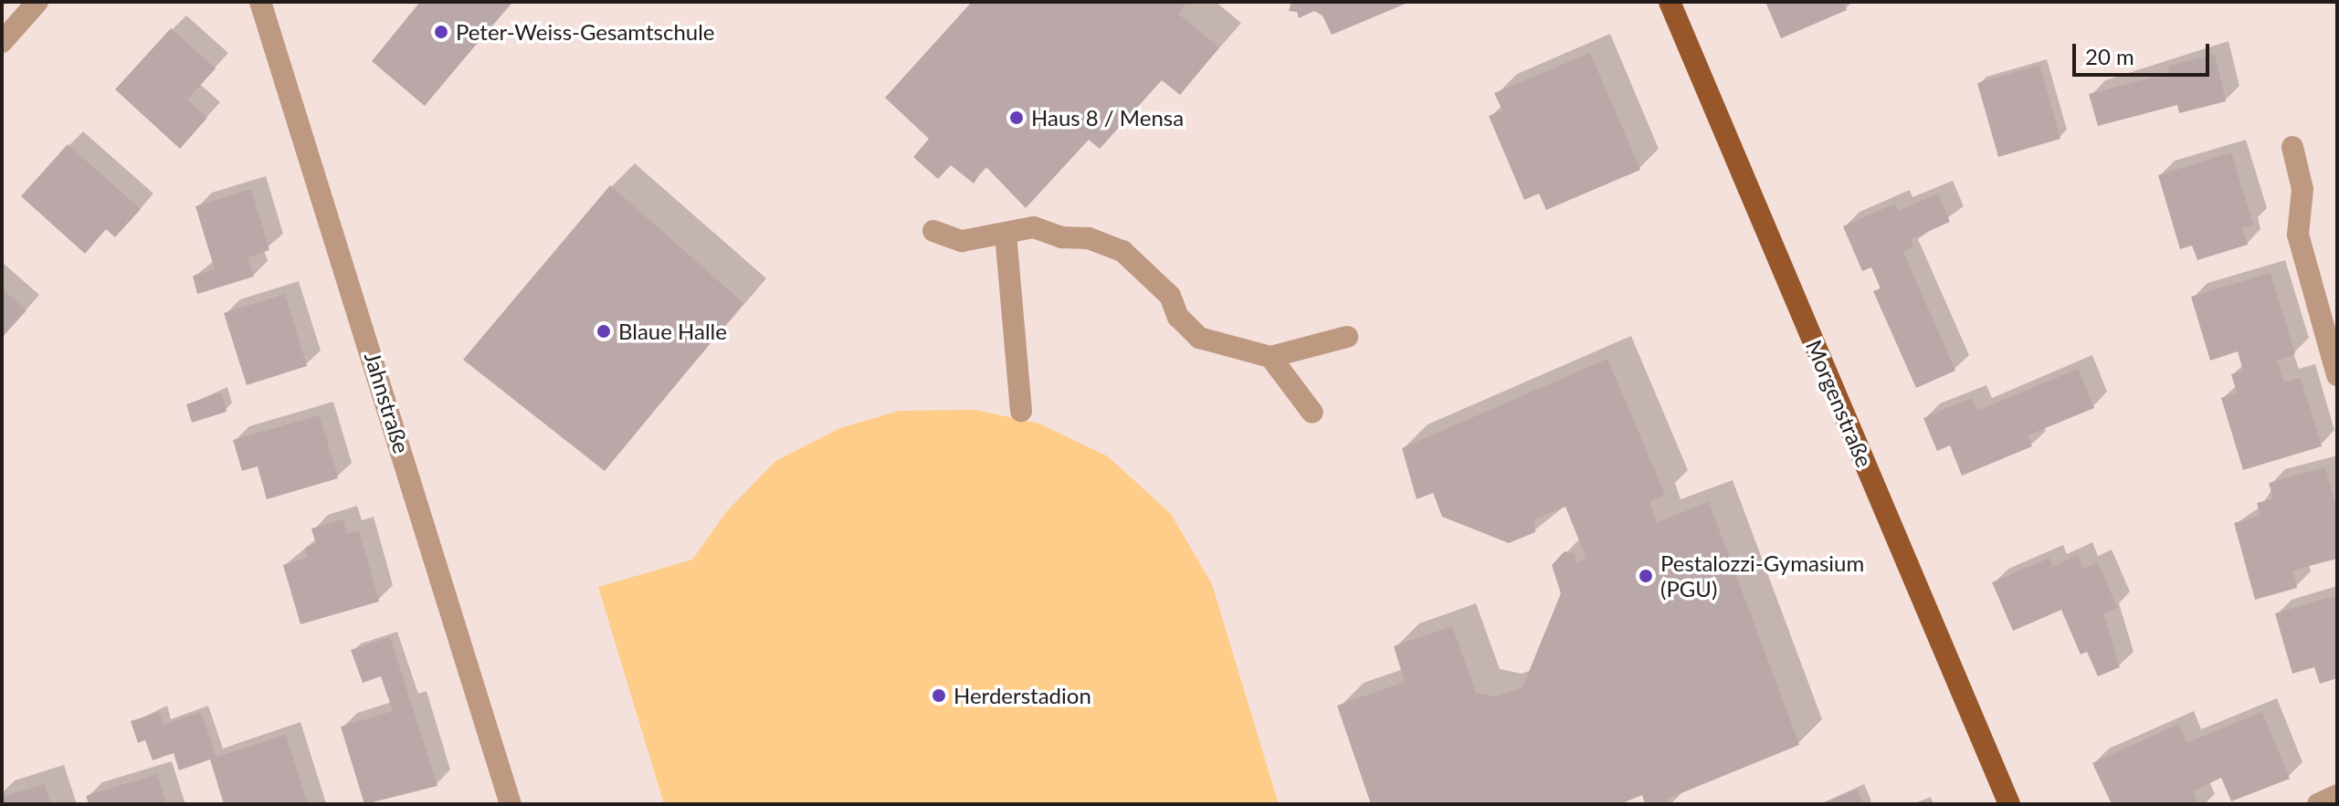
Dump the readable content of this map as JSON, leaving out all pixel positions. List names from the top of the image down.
{
  "streets": {
    "main road": ["Morgenstraße"],
    "street": ["Jahnstraße"]
  },
  "places": [
    "Peter-Weiss-Gesamtschule",
    "Haus 8 / Mensa",
    "Blaue Halle",
    "Pestalozzi-Gymasium (PGU)",
    "Herderstadion"
  ],
  "scale_bar": "20 m"
}
